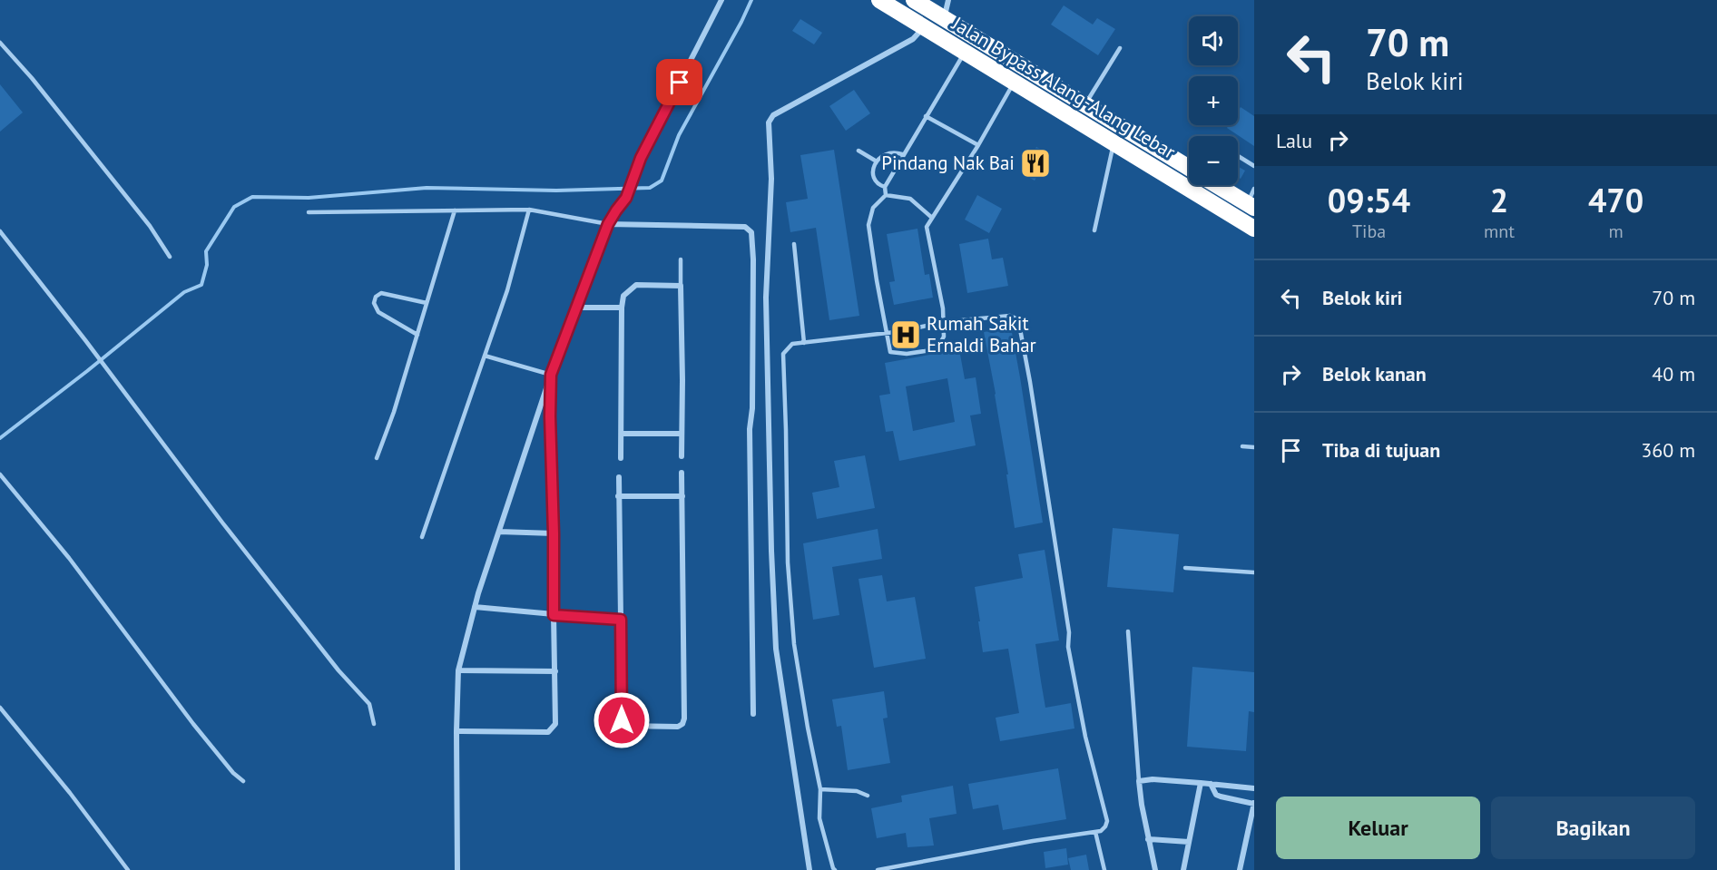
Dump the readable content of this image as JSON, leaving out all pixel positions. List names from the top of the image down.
{
  "streets": {
    "highway": ["Jalan Bypass Alang-Alang Lebar"]
  },
  "places": {
    "restaurant": ["Pindang Nak Bai"],
    "hospital": ["Rumah Sakit Ernaldi Bahar"]
  },
  "page": {
    "turn": ["70 m", "Belok kiri"],
    "map_buttons": ["+", "−"],
    "then": "Lalu",
    "eta": [
      "09:54",
      "Tiba",
      "2",
      "mnt",
      "470",
      "m"
    ],
    "list": [
      {
        "name": "Belok kiri",
        "value": "70 m"
      },
      {
        "name": "Belok kanan",
        "value": "40 m"
      },
      {
        "name": "Tiba di tujuan",
        "value": "360 m"
      }
    ],
    "buttons": ["Keluar", "Bagikan"]
  }
}
